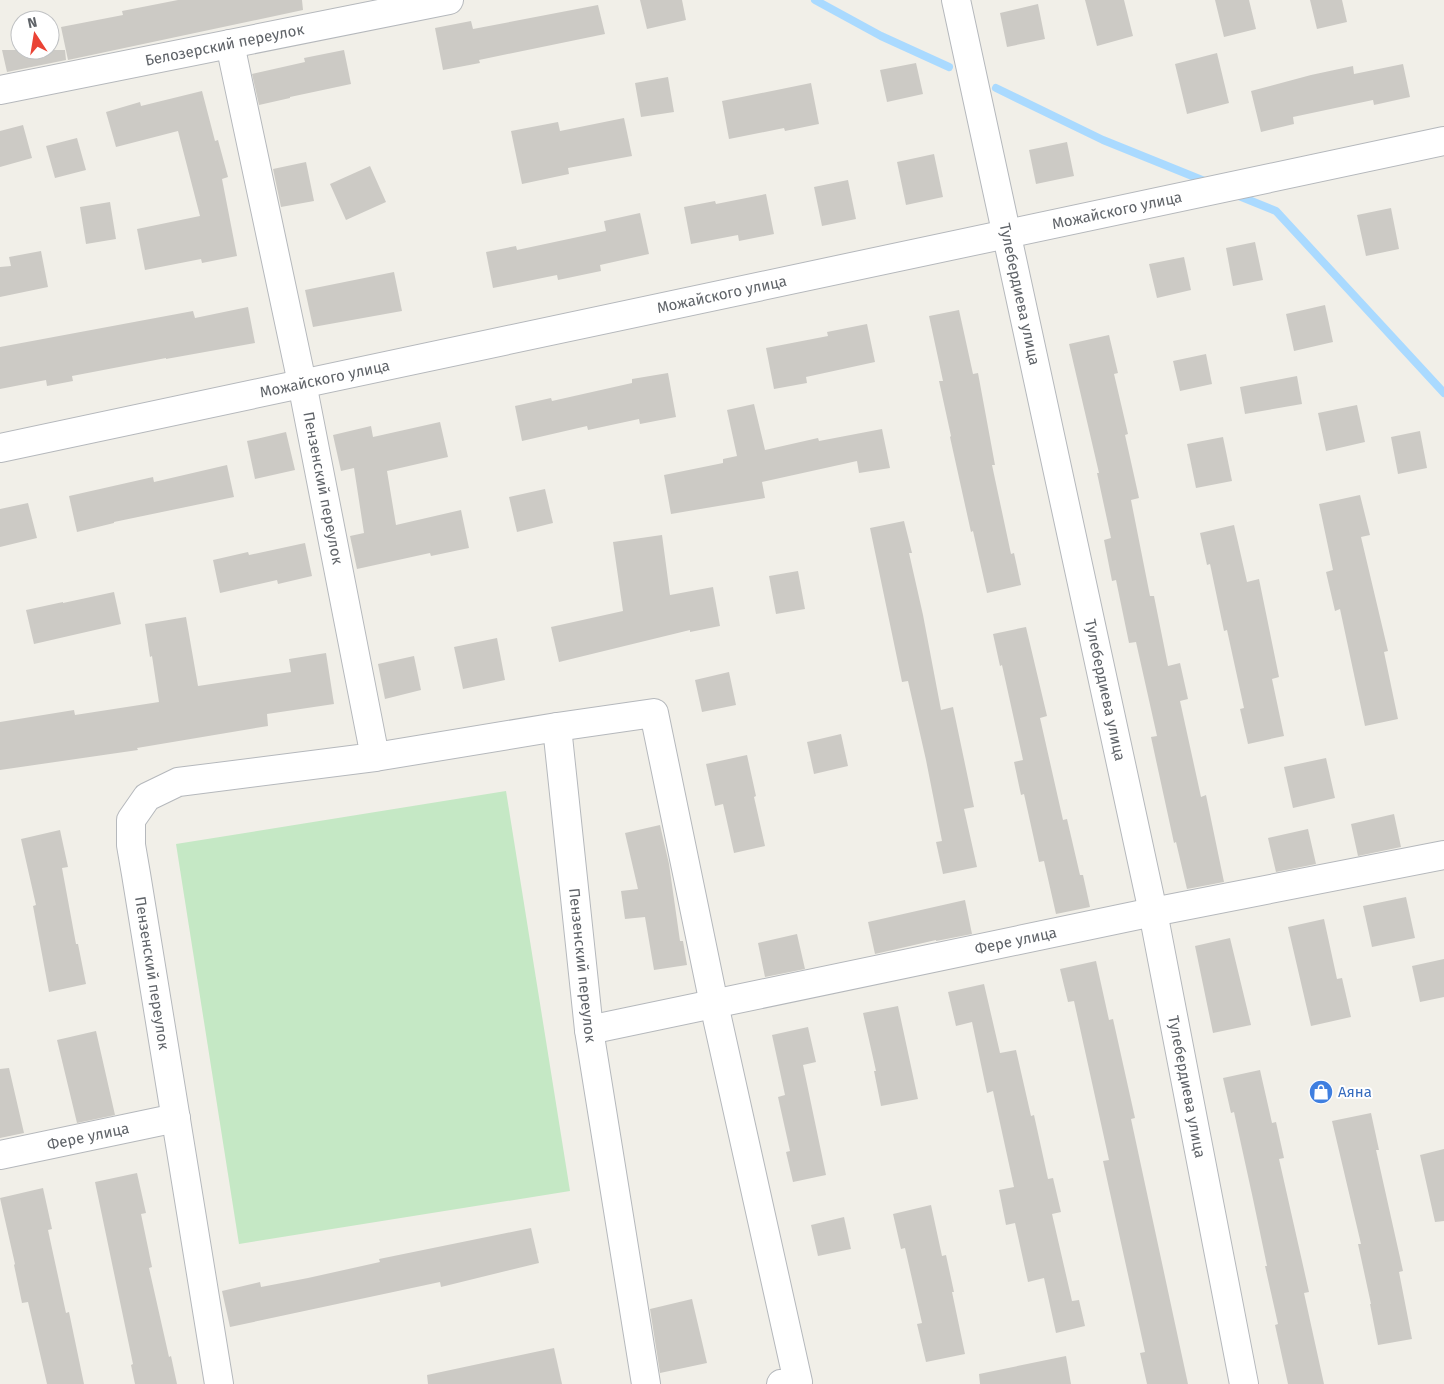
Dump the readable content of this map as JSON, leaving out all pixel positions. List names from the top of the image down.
{
  "streets": {
    "street": [
      "Белозерский переулок",
      "Можайского улица",
      "Тулебердиева улица",
      "Пензенский переулок",
      "Фере улица"
    ]
  },
  "crossings": [
    ["Белозерский переулок", "Пензенский переулок"],
    ["Можайского улица", "Тулебердиева улица"],
    ["Можайского улица", "Пензенский переулок"],
    ["Тулебердиева улица", "Фере улица"],
    ["Пензенский переулок", "Фере улица"]
  ],
  "places": {
    "shop": ["Аяна"]
  },
  "north": "top"
}
